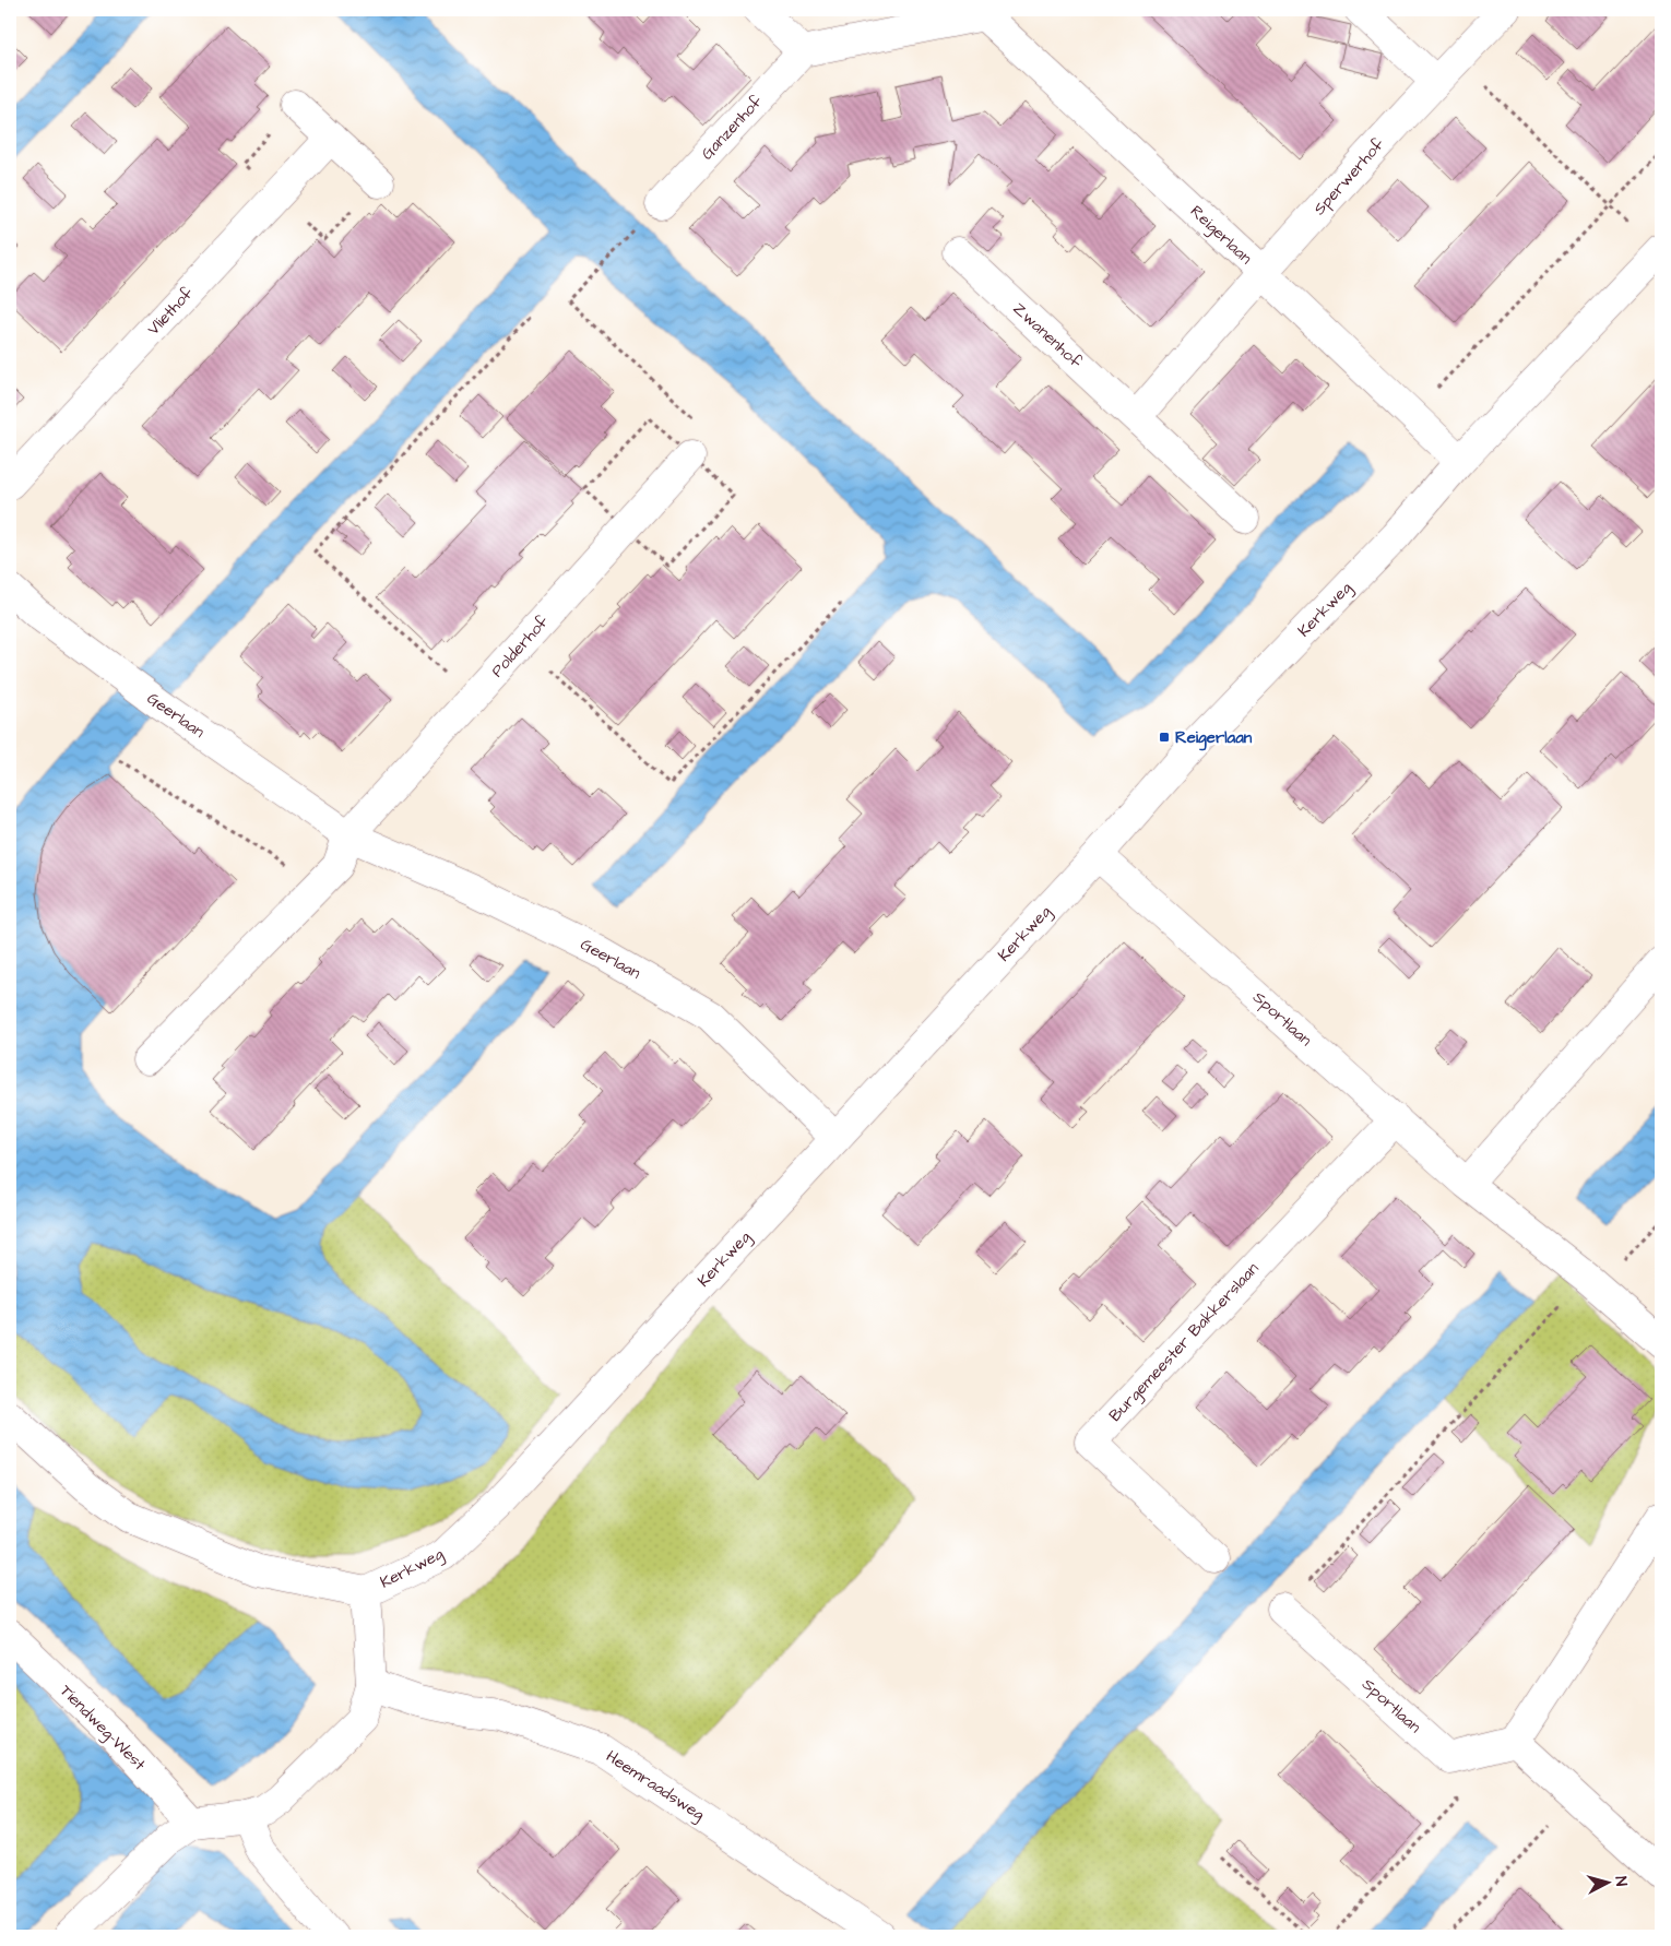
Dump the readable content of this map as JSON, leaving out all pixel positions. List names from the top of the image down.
{
  "streets": {
    "street": [
      "Ganzenhof",
      "Sperwerhof",
      "Reigerlaan",
      "Vliethof",
      "Zwanenhof",
      "Kerkweg",
      "Polderhof",
      "Geerlaan",
      "Sportlaan",
      "Burgemeester Bakkerslaan",
      "Tiendweg-West",
      "Heemraadsweg"
    ]
  },
  "crossings": [
    ["Sperwerhof", "Reigerlaan"],
    ["Reigerlaan", "Kerkweg"],
    ["Kerkweg", "Geerlaan"],
    ["Kerkweg", "Sportlaan"],
    ["Kerkweg", "Tiendweg-West"],
    ["Kerkweg", "Heemraadsweg"],
    ["Polderhof", "Geerlaan"],
    ["Sportlaan", "Burgemeester Bakkerslaan"]
  ],
  "places": {
    "transit": ["Reigerlaan"]
  },
  "north": "right"
}
